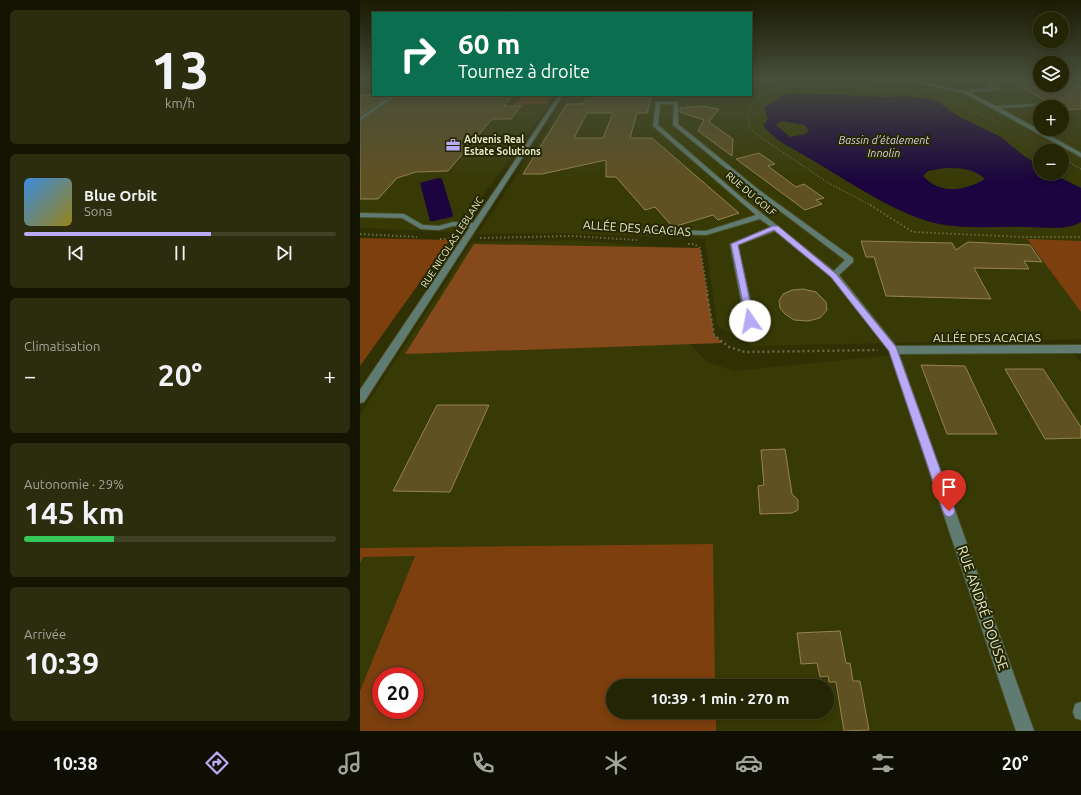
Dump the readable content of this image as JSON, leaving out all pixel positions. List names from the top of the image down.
{
  "streets": {
    "street": [
      "RUE DU GOLF",
      "ALLÉE DES ACACIAS",
      "RUE NICOLAS LEBLANC",
      "RUE ANDRÉ DOUSSE"
    ]
  },
  "crossings": [
    ["RUE DU GOLF", "ALLÉE DES ACACIAS"],
    ["RUE DU GOLF", "RUE ANDRÉ DOUSSE"],
    ["ALLÉE DES ACACIAS", "RUE NICOLAS LEBLANC"],
    ["ALLÉE DES ACACIAS", "RUE ANDRÉ DOUSSE"]
  ],
  "water": ["Bassin d'étalement Innolin"],
  "places": {
    "office": ["Advenis Real Estate Solutions"]
  },
  "page": {
    "tile": [
      ["13", "km/h"],
      "Climatisation",
      ["Autonomie · 29%", "145 km"],
      ["Arrivée", "10:39"]
    ],
    "map_buttons": ["+", "−"],
    "turn": ["60 m", "Tournez à droite"],
    "song": ["Blue Orbit", "Sona"],
    "heat": ["−", "20°", "+"],
    "limit": "20",
    "trip": "10:39 · 1 min · 270 m",
    "tabs": ["10:38", "20°"]
  }
}
